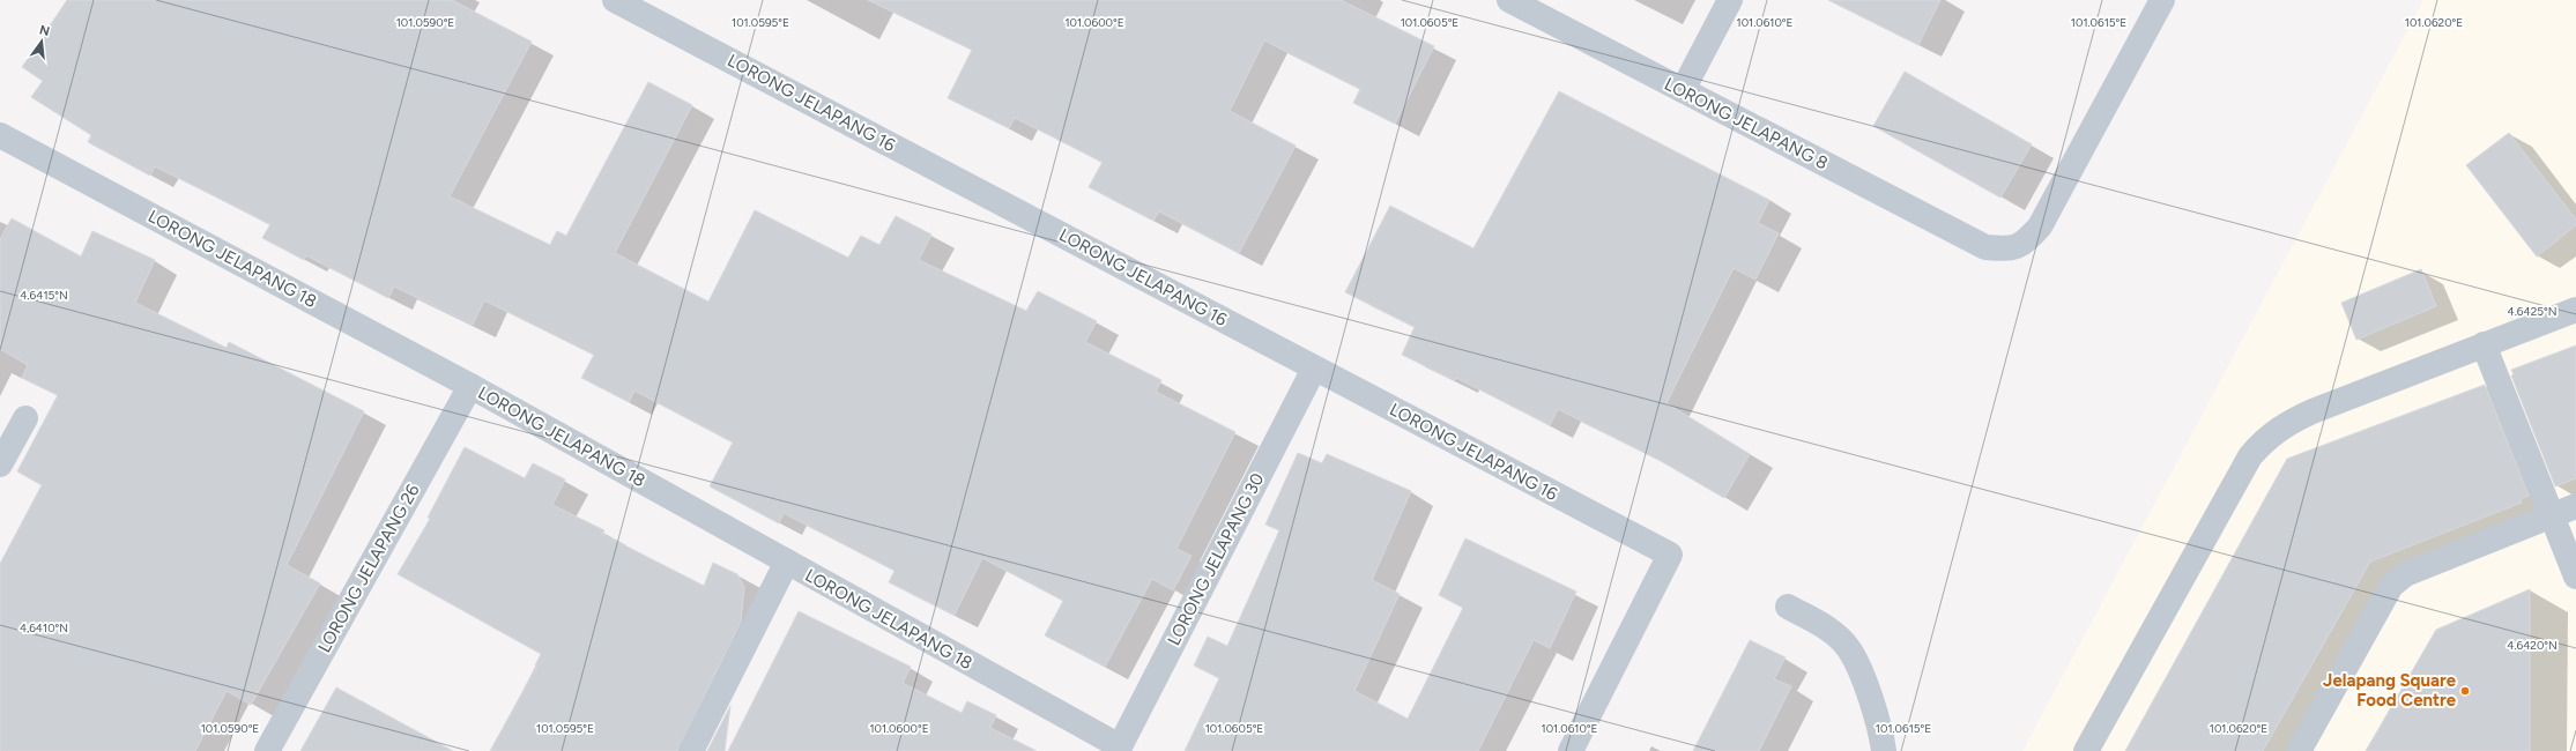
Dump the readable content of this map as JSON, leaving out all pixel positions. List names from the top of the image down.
{
  "streets": {
    "street": [
      "LORONG JELAPANG 16",
      "LORONG JELAPANG 8",
      "LORONG JELAPANG 18",
      "LORONG JELAPANG 30",
      "LORONG JELAPANG 26"
    ]
  },
  "crossings": [
    ["LORONG JELAPANG 16", "LORONG JELAPANG 30"],
    ["LORONG JELAPANG 18", "LORONG JELAPANG 30"],
    ["LORONG JELAPANG 18", "LORONG JELAPANG 26"]
  ],
  "places": ["Jelapang Square Food Centre"],
  "north": "top",
  "coordinates": [
    "101.0590°E",
    "101.0595°E",
    "101.0600°E",
    "101.0605°E",
    "101.0610°E",
    "101.0615°E",
    "101.0620°E",
    "4.6415°N",
    "4.6425°N",
    "4.6410°N",
    "4.6420°N"
  ]
}
